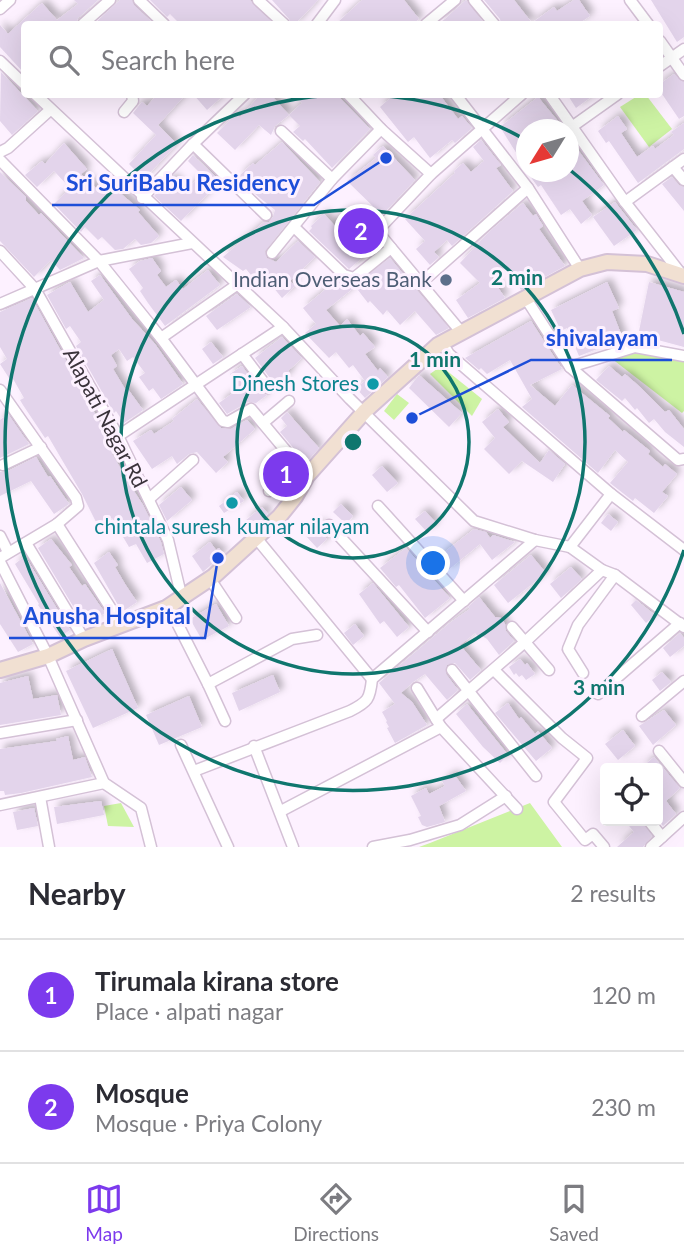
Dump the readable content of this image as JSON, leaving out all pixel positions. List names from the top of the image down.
{
  "streets": {
    "street": ["Alapati Nagar Rd"]
  },
  "places": [
    "Sri SuriBabu Residency",
    "Indian Overseas Bank",
    "Dinesh Stores",
    "shivalayam",
    "chintala suresh kumar nilayam",
    "Anusha Hospital"
  ],
  "north": "bottom left",
  "page": {
    "search": "Search here",
    "pins": ["2", "1"],
    "heading": ["Nearby", "2 results"],
    "list": [
      {
        "mark": "1",
        "name": "Tirumala kirana store",
        "note": "Place · alpati nagar",
        "value": "120 m"
      },
      {
        "mark": "2",
        "name": "Mosque",
        "note": "Mosque · Priya Colony",
        "value": "230 m"
      }
    ],
    "nav": ["Map", "Directions", "Saved"]
  },
  "rings": ["2 min", "1 min", "3 min"]
}
